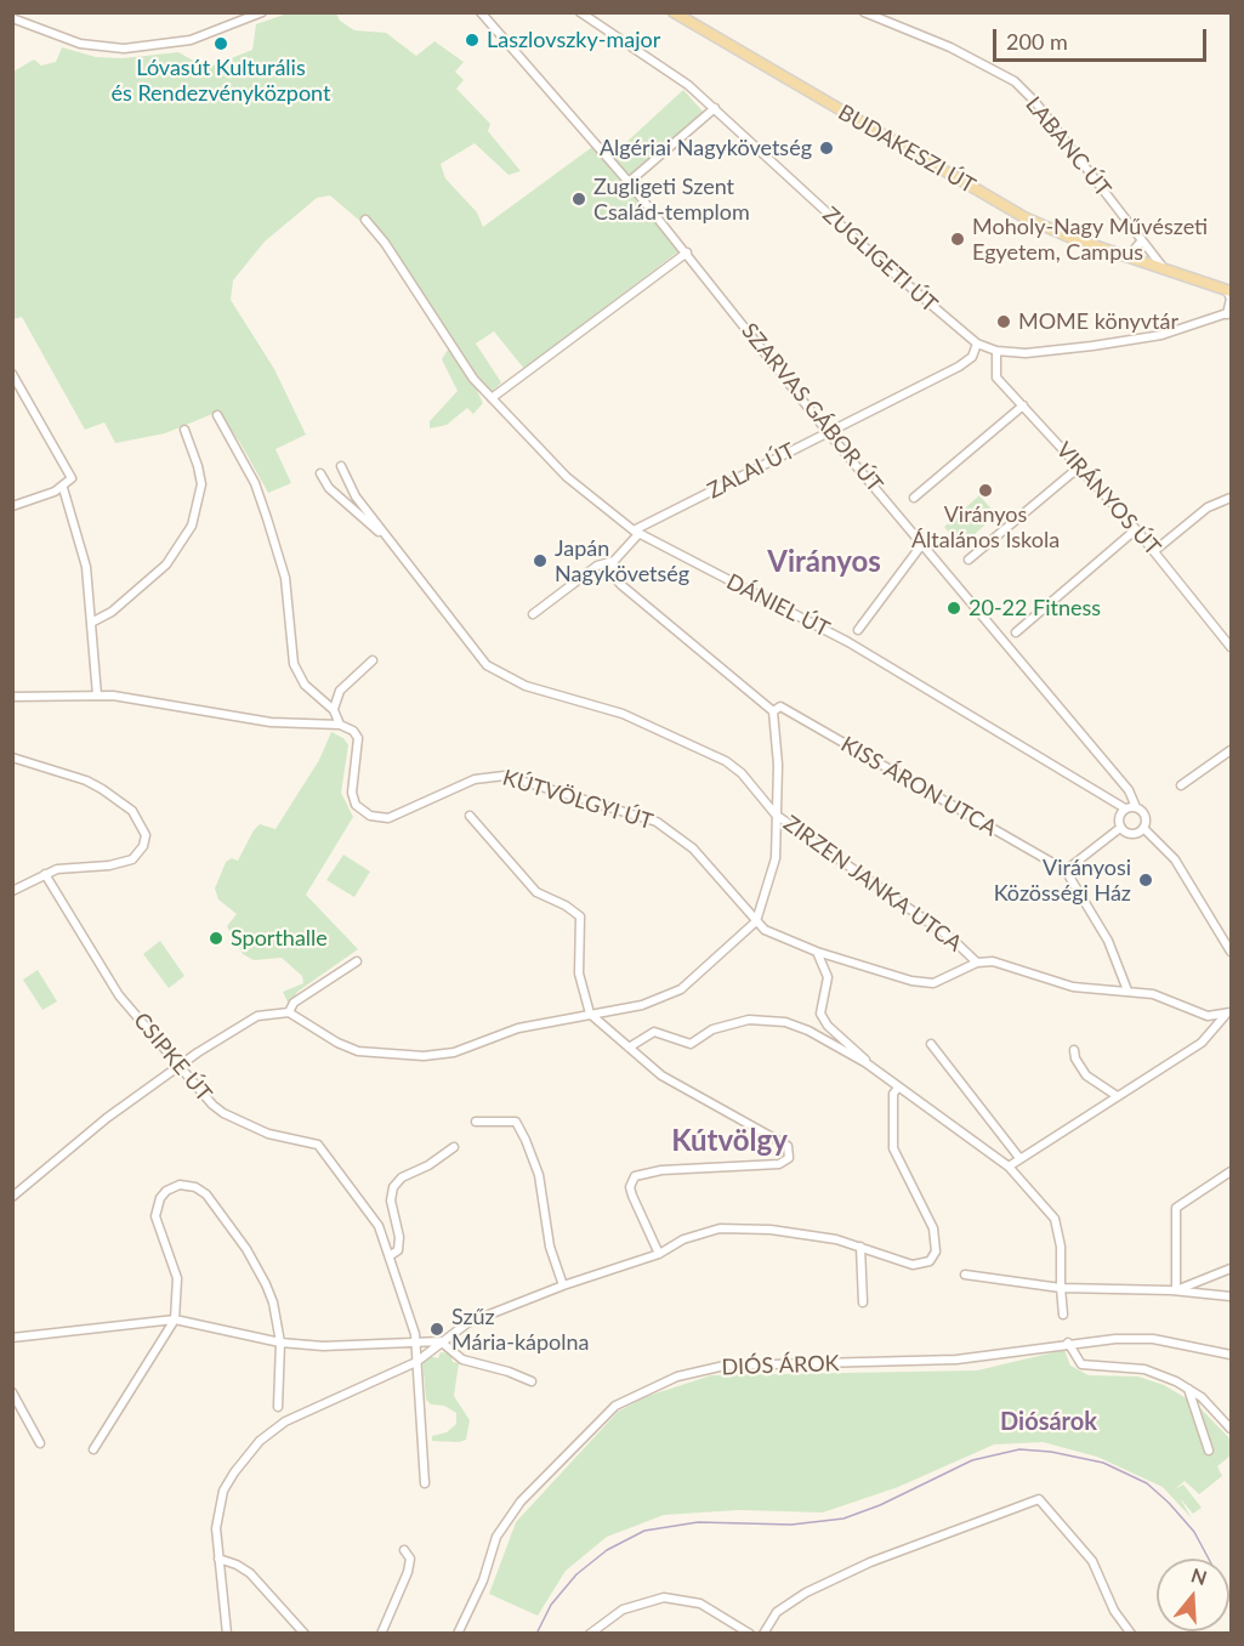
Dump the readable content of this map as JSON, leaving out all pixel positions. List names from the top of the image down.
{
  "streets": {
    "main road": ["BUDAKESZI ÚT"],
    "street": [
      "LABANC ÚT",
      "ZUGLIGETI ÚT",
      "SZARVAS GÁBOR ÚT",
      "ZALAI ÚT",
      "VIRÁNYOS ÚT",
      "DÁNIEL ÚT",
      "KISS ÁRON UTCA",
      "KÚTVÖLGYI ÚT",
      "ZIRZEN JANKA UTCA",
      "CSIPKE ÚT",
      "DIÓS ÁROK"
    ]
  },
  "crossings": [
    ["LABANC ÚT", "BUDAKESZI ÚT"],
    ["ZUGLIGETI ÚT", "ZALAI ÚT"],
    ["ZUGLIGETI ÚT", "VIRÁNYOS ÚT"],
    ["SZARVAS GÁBOR ÚT", "ZALAI ÚT"],
    ["SZARVAS GÁBOR ÚT", "DÁNIEL ÚT"],
    ["ZALAI ÚT", "DÁNIEL ÚT"],
    ["KÚTVÖLGYI ÚT", "ZIRZEN JANKA UTCA"]
  ],
  "districts": ["Virányos", "Kútvölgy", "Diósárok"],
  "places": [
    "Laszlovszky-major",
    "Lóvasút Kulturális és Rendezvényközpont",
    "Algériai Nagykövetség",
    "Zugligeti Szent Család-templom",
    "Moholy-Nagy Művészeti Egyetem, Campus",
    "MOME könyvtár",
    "Virányos Általános Iskola",
    "Japán Nagykövetség",
    "20-22 Fitness",
    "Virányosi Közösségi Ház",
    "Sporthalle",
    "Szűz Mária-kápolna"
  ],
  "scale_bar": "200 m",
  "north": "top"
}
